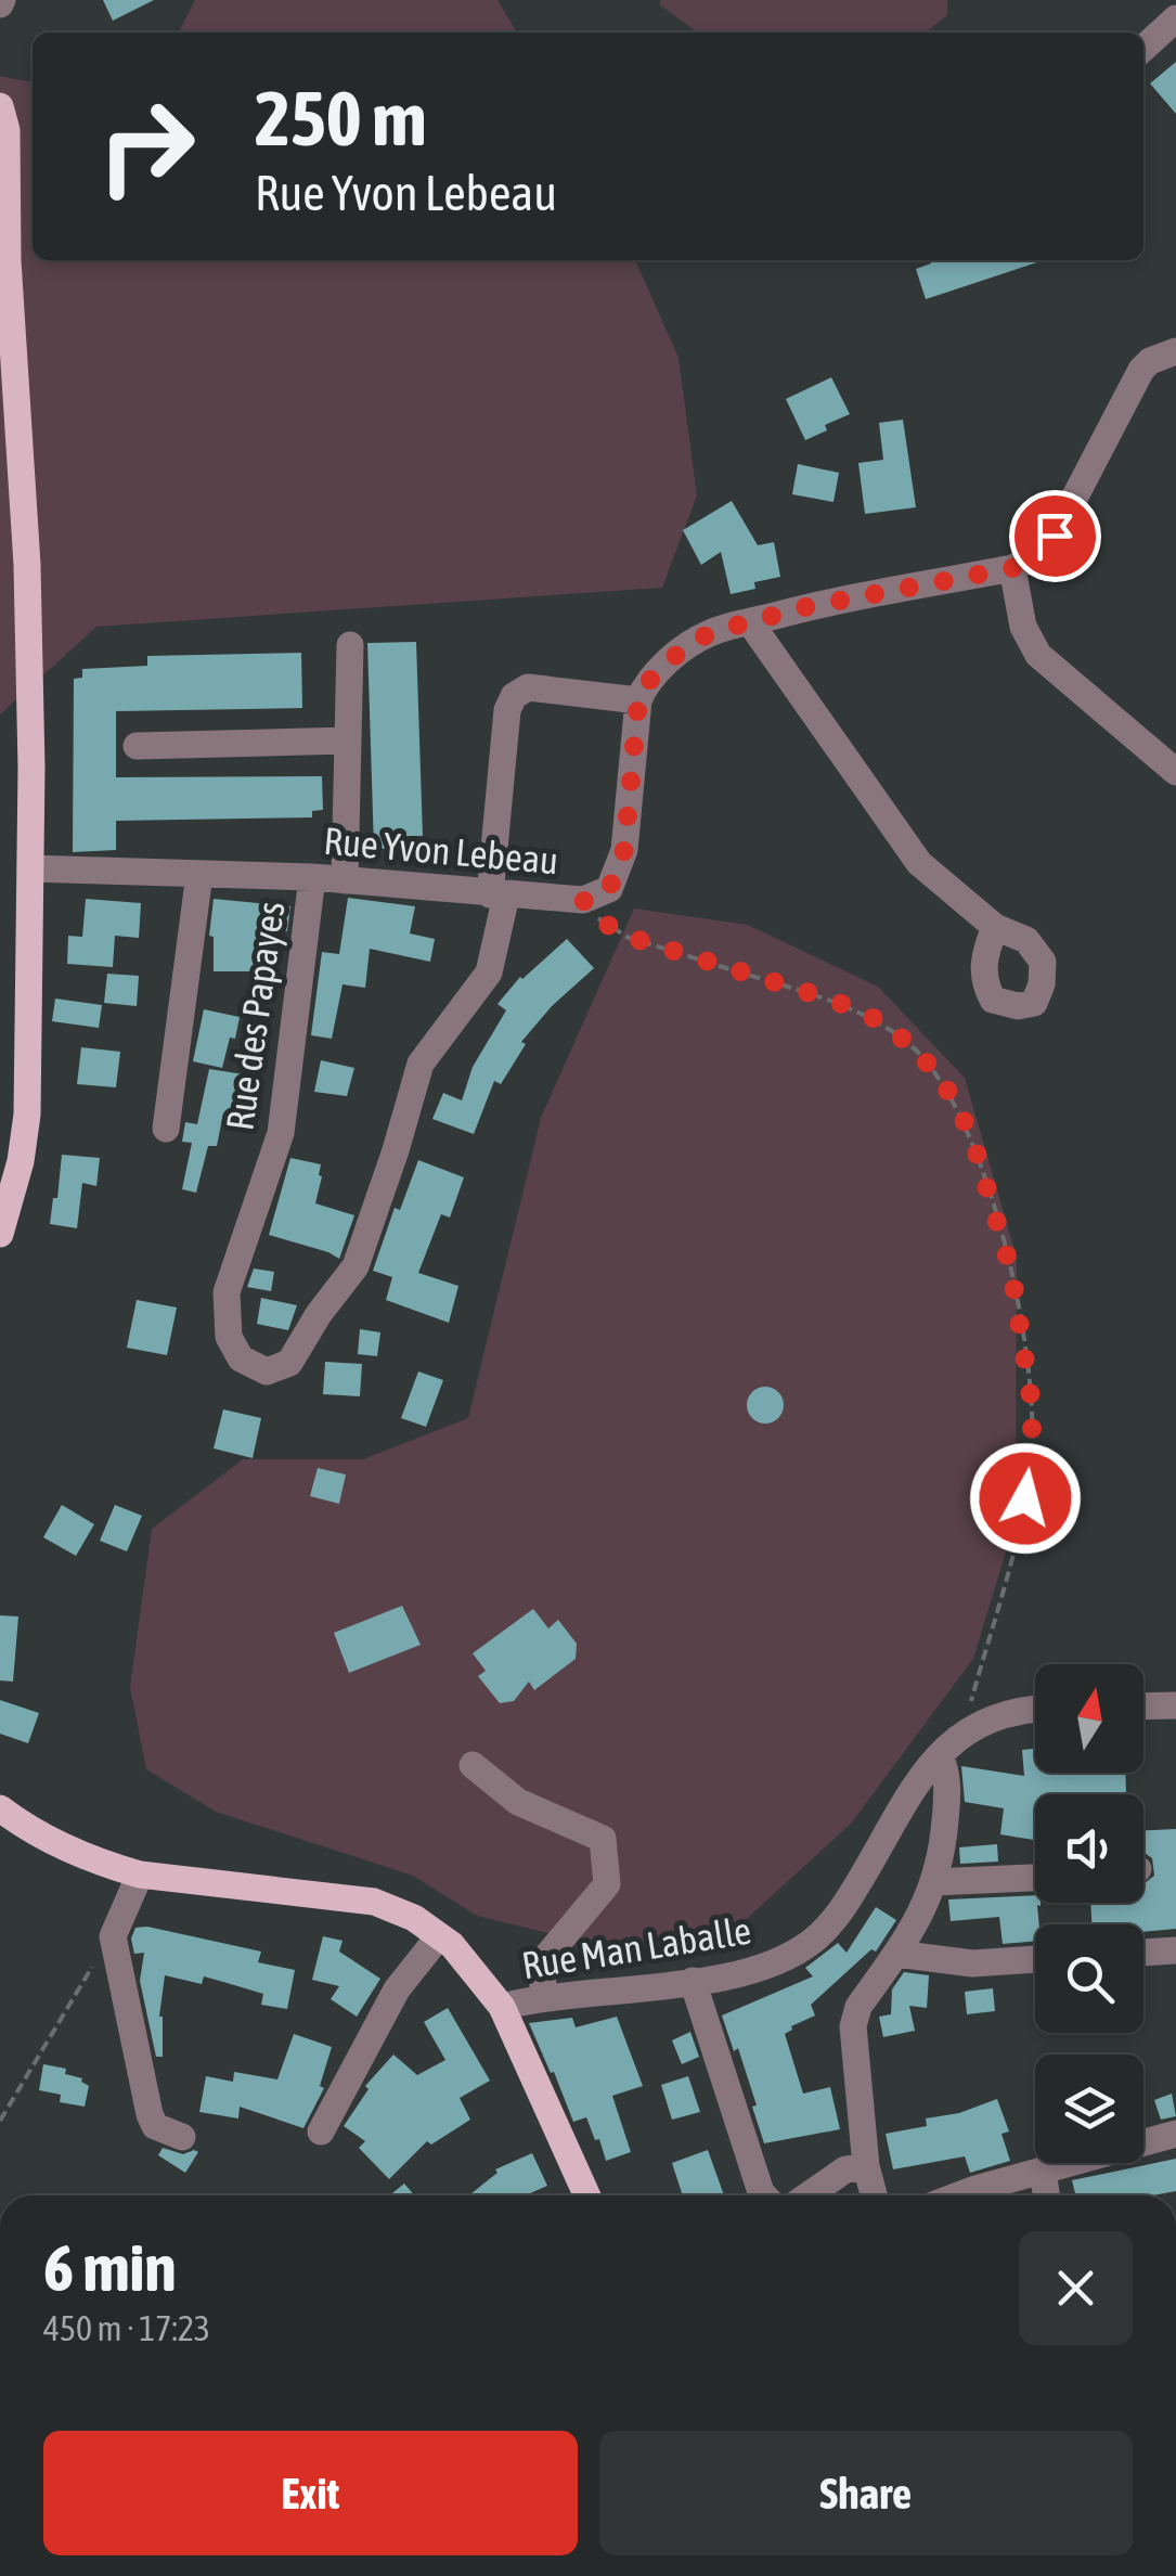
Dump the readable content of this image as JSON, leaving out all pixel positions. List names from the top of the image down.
{
  "streets": {
    "street": ["Rue Yvon Lebeau", "Rue des Papayes", "Rue Man Laballe"]
  },
  "crossings": [
    ["Rue Yvon Lebeau", "Rue des Papayes"]
  ],
  "north": "top",
  "page": {
    "turn": ["250 m", "Rue Yvon Lebeau"],
    "heading": ["6 min", "450 m · 17:23"],
    "buttons": ["Exit", "Share"]
  }
}
